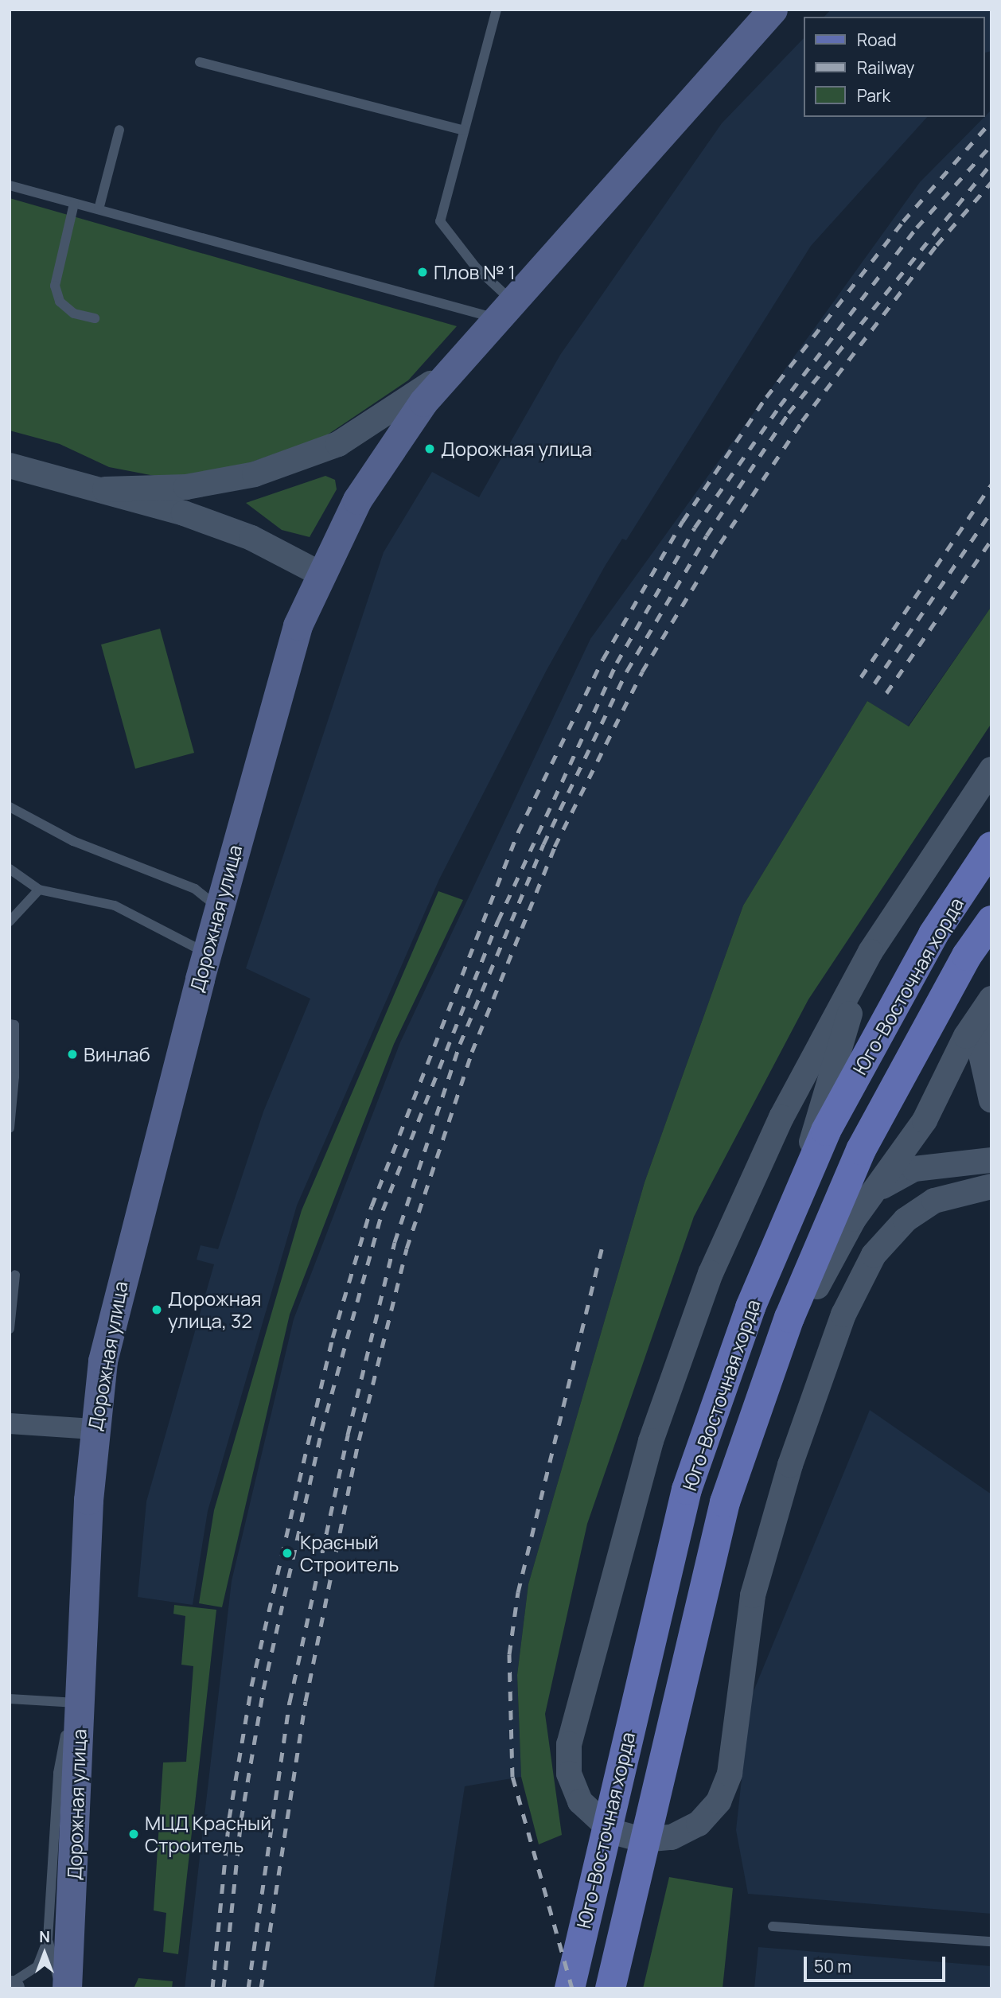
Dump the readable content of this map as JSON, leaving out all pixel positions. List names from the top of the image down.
{
  "streets": {
    "main road": ["Дорожная улица", "Юго-Восточная хорда"]
  },
  "places": [
    "Плов № 1",
    "Дорожная улица",
    "Винлаб",
    "Дорожная улица, 32",
    "Красный Строитель",
    "МЦД Красный Строитель"
  ],
  "legend": ["Road", "Railway", "Park"],
  "scale_bar": "50 m",
  "north": "top"
}
